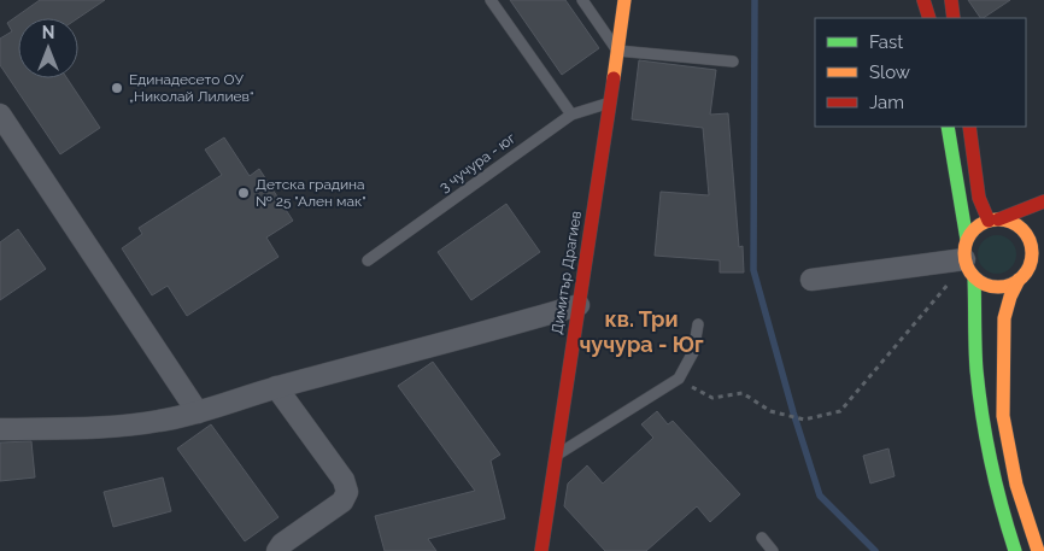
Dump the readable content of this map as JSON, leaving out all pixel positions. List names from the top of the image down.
{
  "streets": {
    "main road": ["Димитър Драгиев"],
    "lane": ["3 чучура - юг"]
  },
  "crossings": [
    ["3 чучура - юг", "Димитър Драгиев"]
  ],
  "districts": ["кв. Три чучура - Юг"],
  "places": ["Единадесето ОУ „Николай Лилиев“", "Детска градина № 25 \"Ален мак\""],
  "legend": ["Fast", "Slow", "Jam"],
  "north": "top"
}
